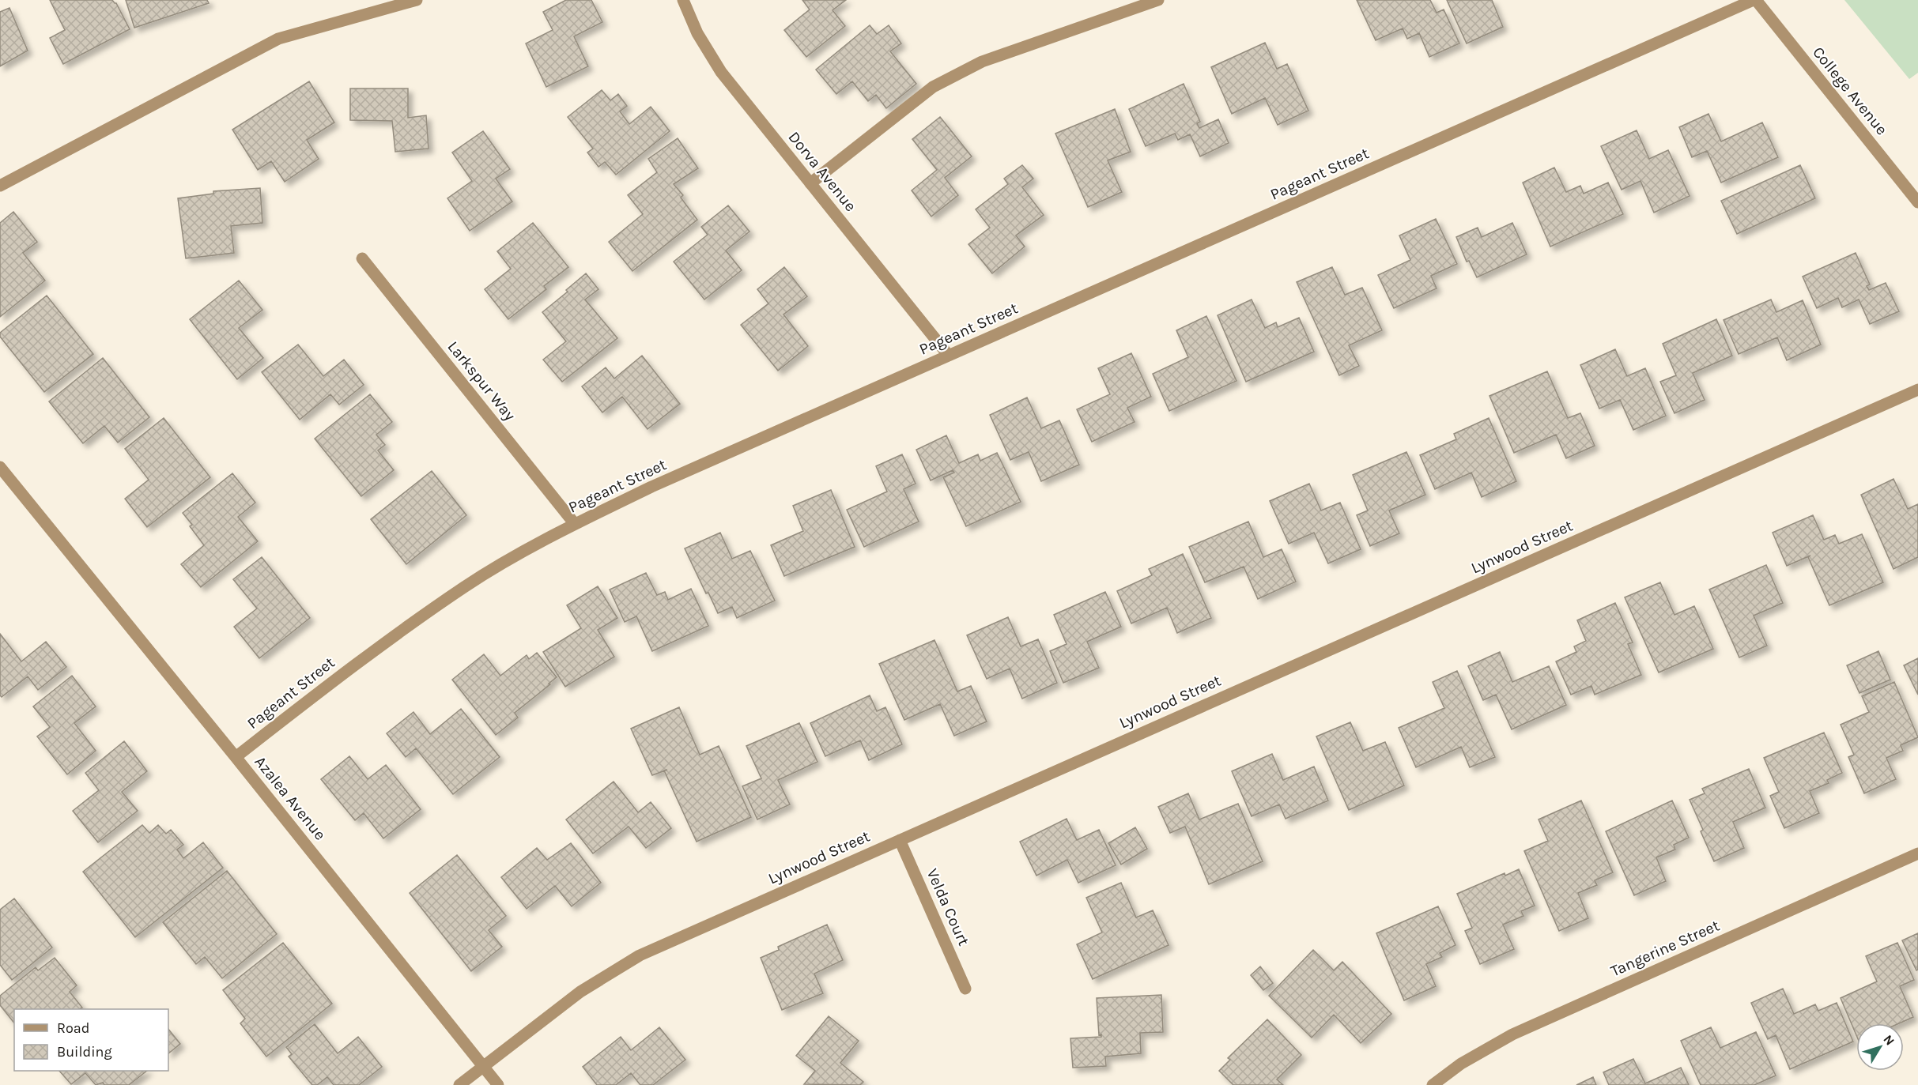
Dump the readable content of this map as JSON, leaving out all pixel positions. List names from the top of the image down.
{
  "streets": {
    "street": [
      "College Avenue",
      "Dorva Avenue",
      "Pageant Street",
      "Larkspur Way",
      "Lynwood Street",
      "Azalea Avenue",
      "Velda Court",
      "Tangerine Street"
    ]
  },
  "crossings": [
    ["College Avenue", "Pageant Street"],
    ["Dorva Avenue", "Pageant Street"],
    ["Pageant Street", "Larkspur Way"],
    ["Pageant Street", "Azalea Avenue"],
    ["Lynwood Street", "Azalea Avenue"],
    ["Lynwood Street", "Velda Court"]
  ],
  "legend": ["Road", "Building"],
  "north": "top right"
}
